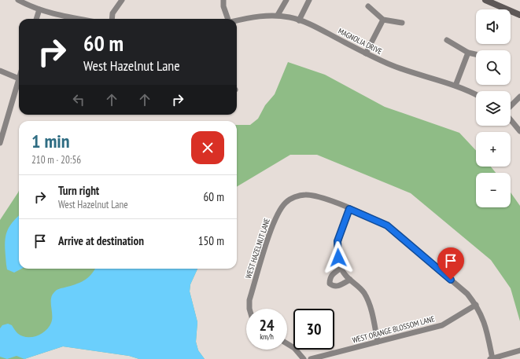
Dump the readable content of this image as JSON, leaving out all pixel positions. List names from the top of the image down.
{
  "streets": {
    "street": ["MAGNOLIA DRIVE", "WEST HAZELNUT LANE", "WEST ORANGE BLOSSOM LANE"]
  },
  "crossings": [
    ["WEST HAZELNUT LANE", "WEST ORANGE BLOSSOM LANE"]
  ],
  "page": {
    "map_buttons": ["+", "−"],
    "turn": ["60 m", "West Hazelnut Lane"],
    "heading": ["1 min", "210 m · 20:56"],
    "list": [
      {
        "name": "Turn right",
        "note": "West Hazelnut Lane",
        "value": "60 m"
      },
      {
        "name": "Arrive at destination",
        "value": "150 m"
      }
    ],
    "speed": "24 km/h",
    "limit": "30"
  }
}
